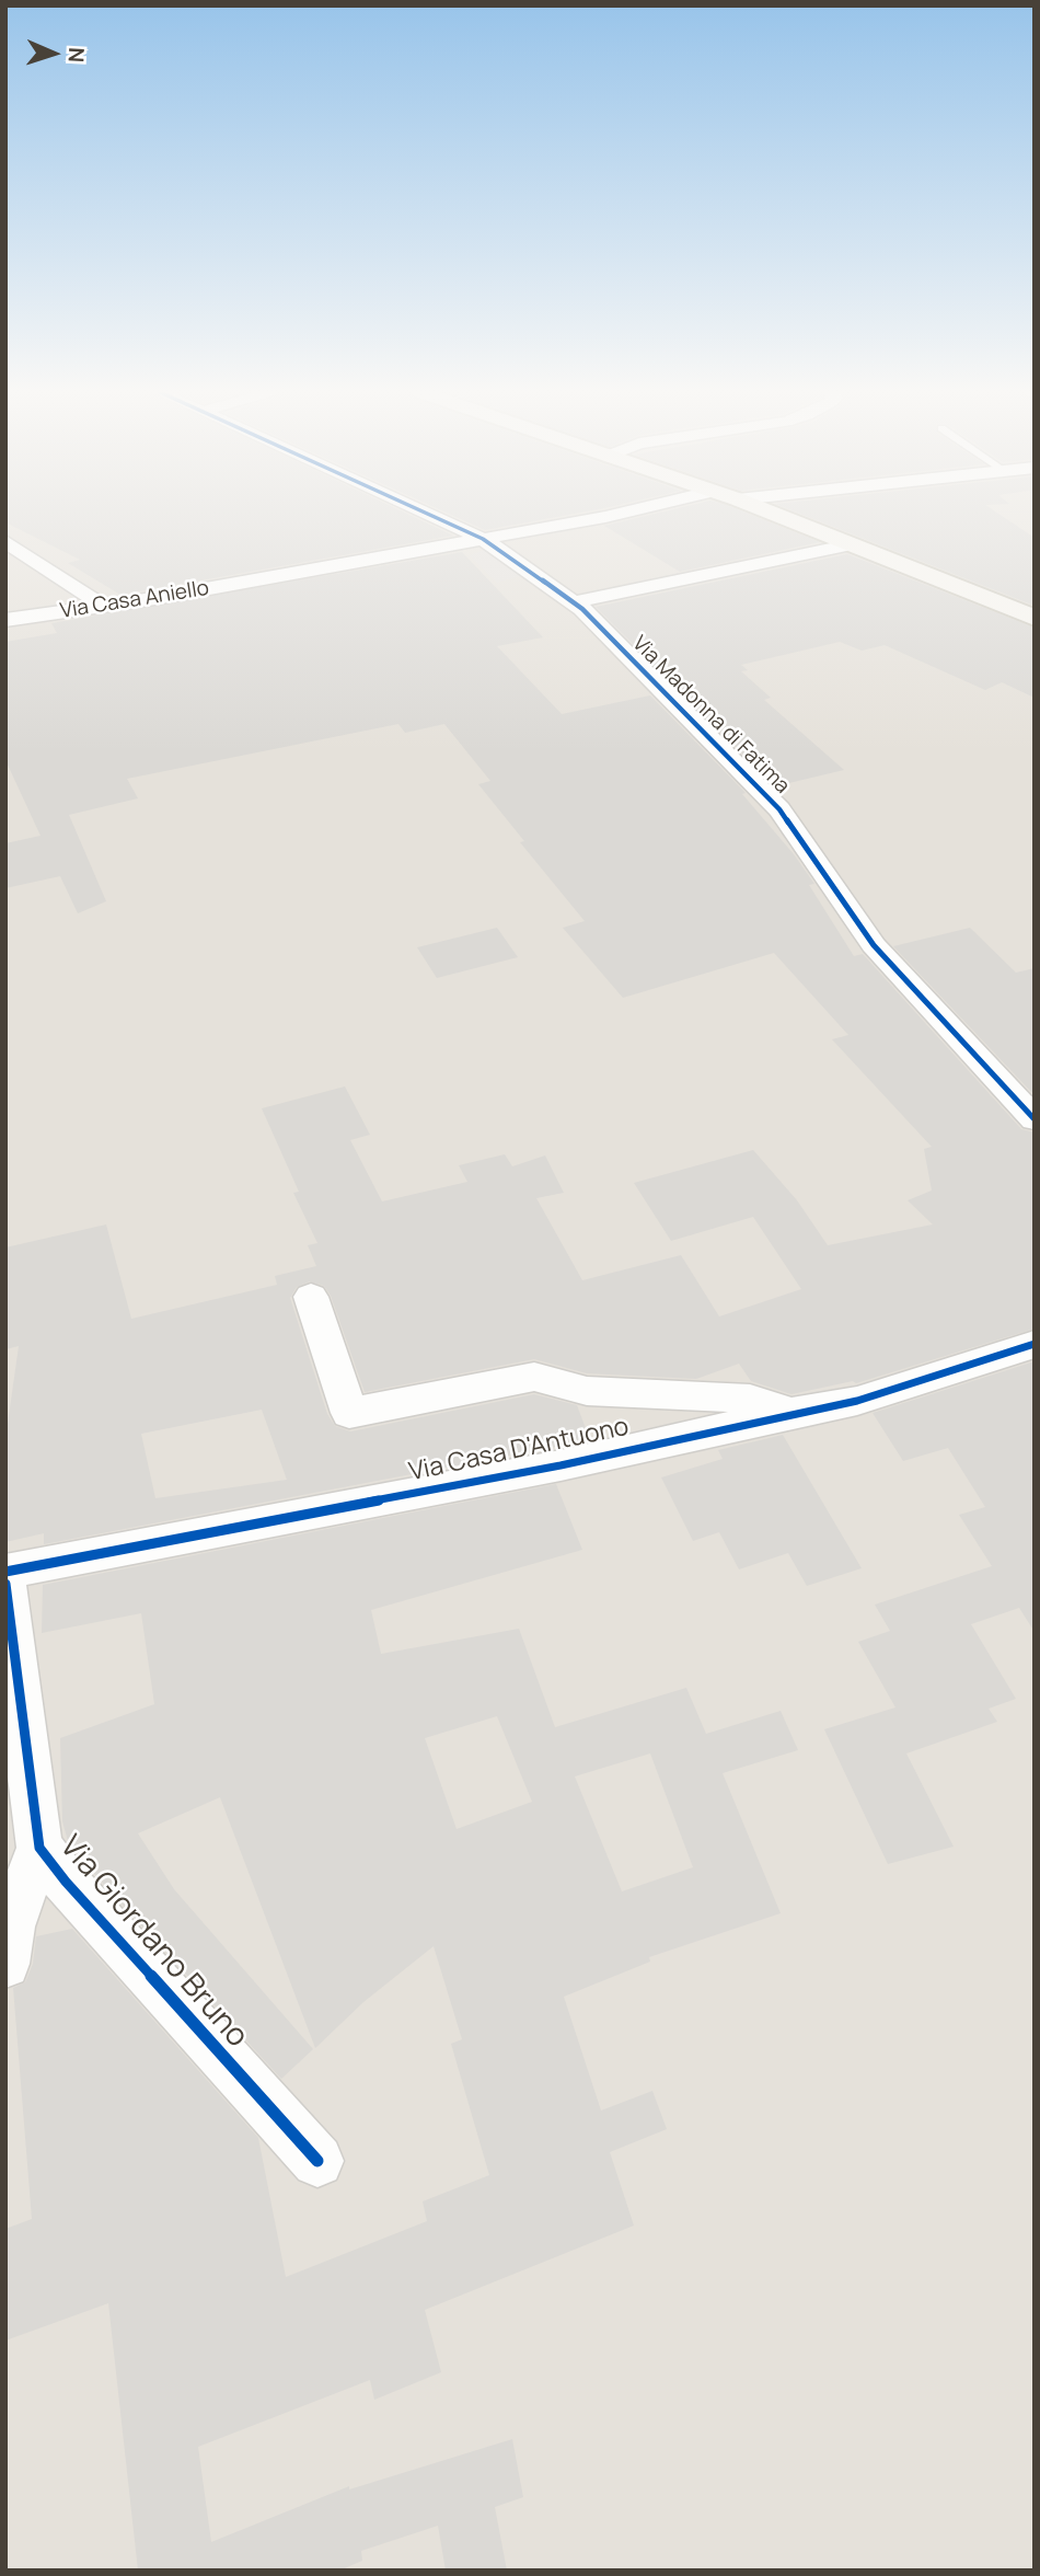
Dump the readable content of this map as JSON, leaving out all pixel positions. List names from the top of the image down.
{
  "streets": {
    "street": [
      "Via Casa Aniello",
      "Via Madonna di Fatima",
      "Via Casa D'Antuono",
      "Via Giordano Bruno"
    ]
  },
  "crossings": [
    ["Via Casa Aniello", "Via Madonna di Fatima"]
  ],
  "north": "right"
}
